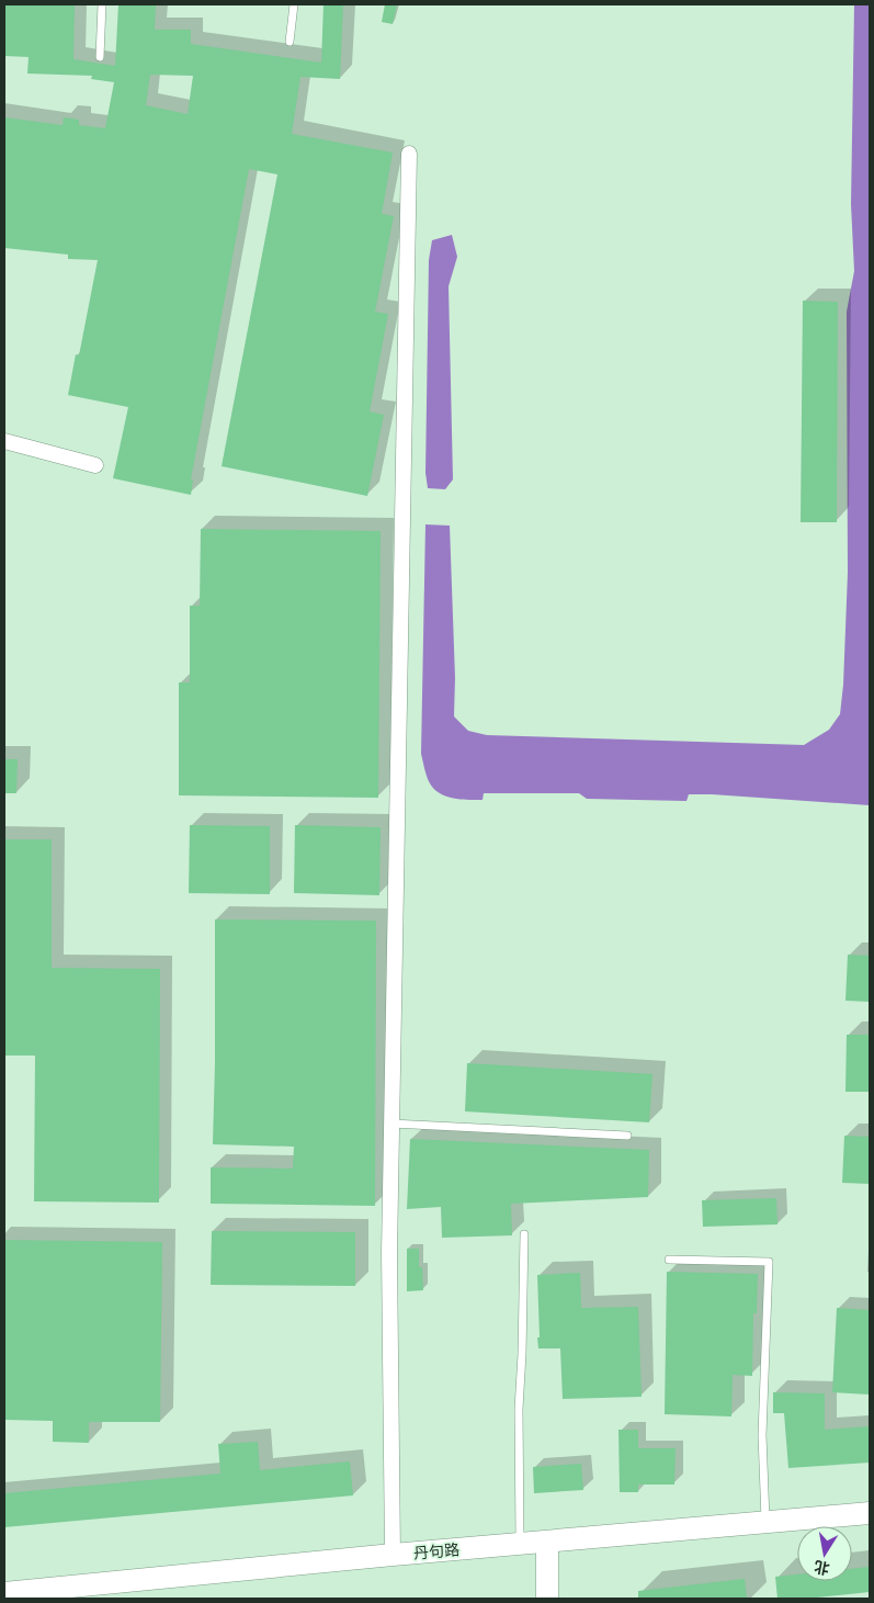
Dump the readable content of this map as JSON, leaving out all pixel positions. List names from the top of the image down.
{
  "streets": {
    "street": ["丹句路"]
  },
  "north": "bottom"
}
